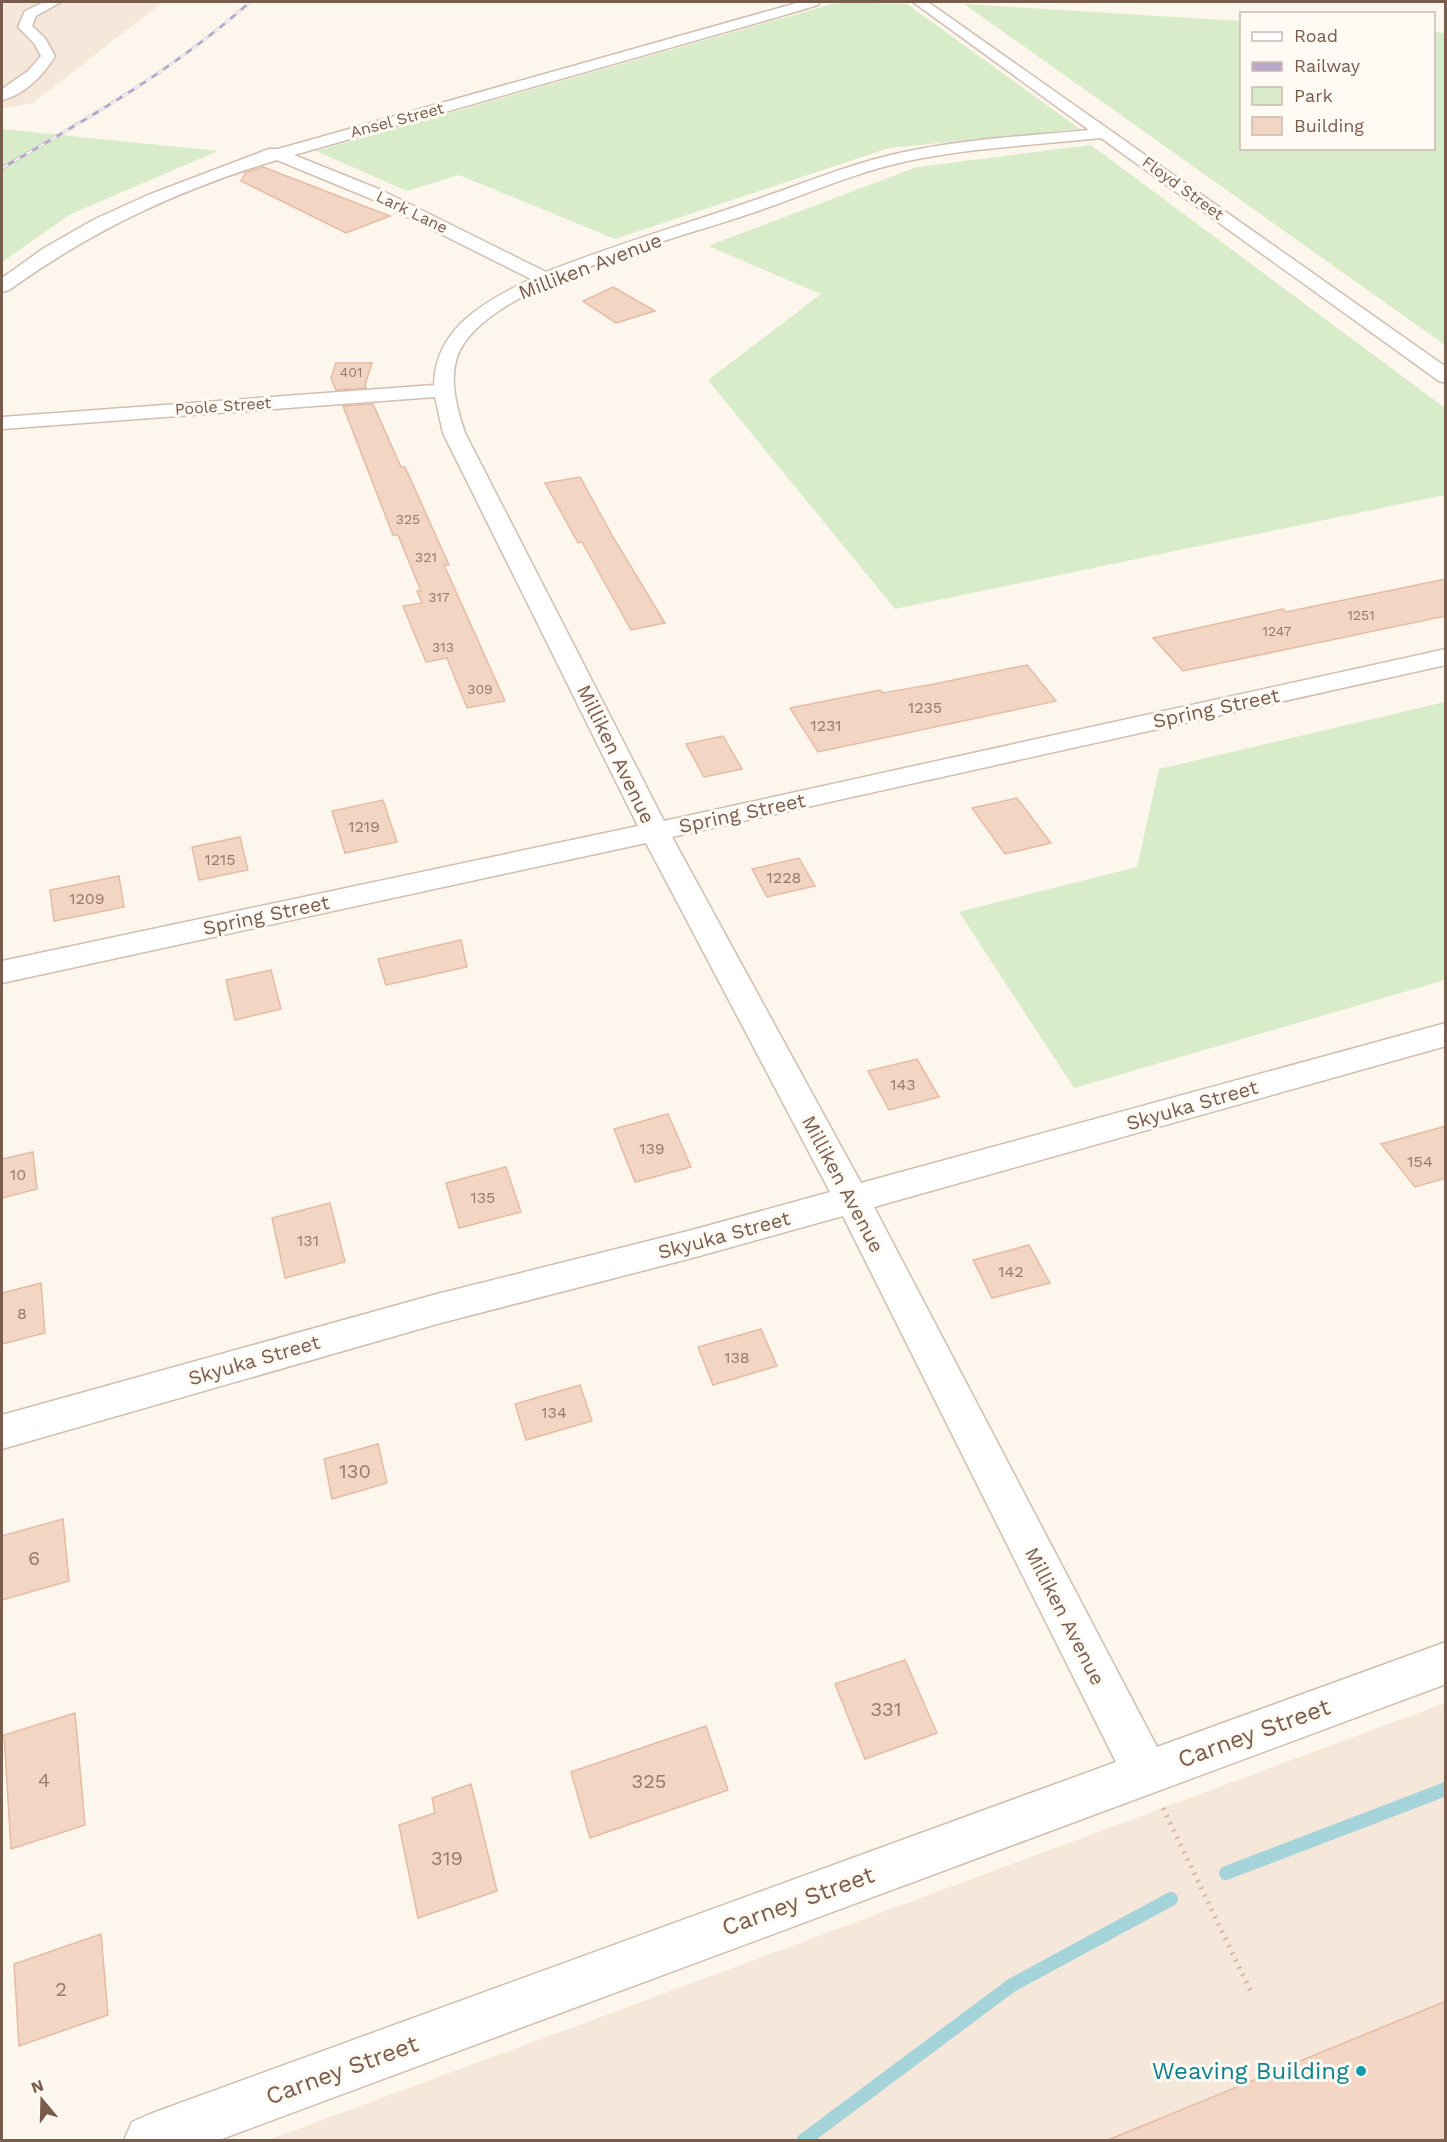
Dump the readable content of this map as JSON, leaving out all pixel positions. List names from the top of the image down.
{
  "streets": {
    "street": [
      "Ansel Street",
      "Floyd Street",
      "Lark Lane",
      "Milliken Avenue",
      "Poole Street",
      "Spring Street",
      "Skyuka Street",
      "Carney Street"
    ]
  },
  "crossings": [
    ["Ansel Street", "Lark Lane"],
    ["Floyd Street", "Milliken Avenue"],
    ["Lark Lane", "Milliken Avenue"],
    ["Milliken Avenue", "Poole Street"],
    ["Milliken Avenue", "Spring Street"],
    ["Milliken Avenue", "Skyuka Street"],
    ["Milliken Avenue", "Carney Street"]
  ],
  "places": ["Weaving Building"],
  "house_numbers": [
    "401",
    "325",
    "321",
    "317",
    "1251",
    "1247",
    "313",
    "309",
    "1235",
    "1231",
    "1219",
    "1215",
    "1228",
    "1209",
    "143",
    "139",
    "154",
    "10",
    "135",
    "131",
    "142",
    "8",
    "138",
    "134",
    "130",
    "6",
    "331",
    "4",
    "325",
    "319",
    "2"
  ],
  "legend": [
    "Road",
    "Railway",
    "Park",
    "Building"
  ],
  "north": "top"
}
